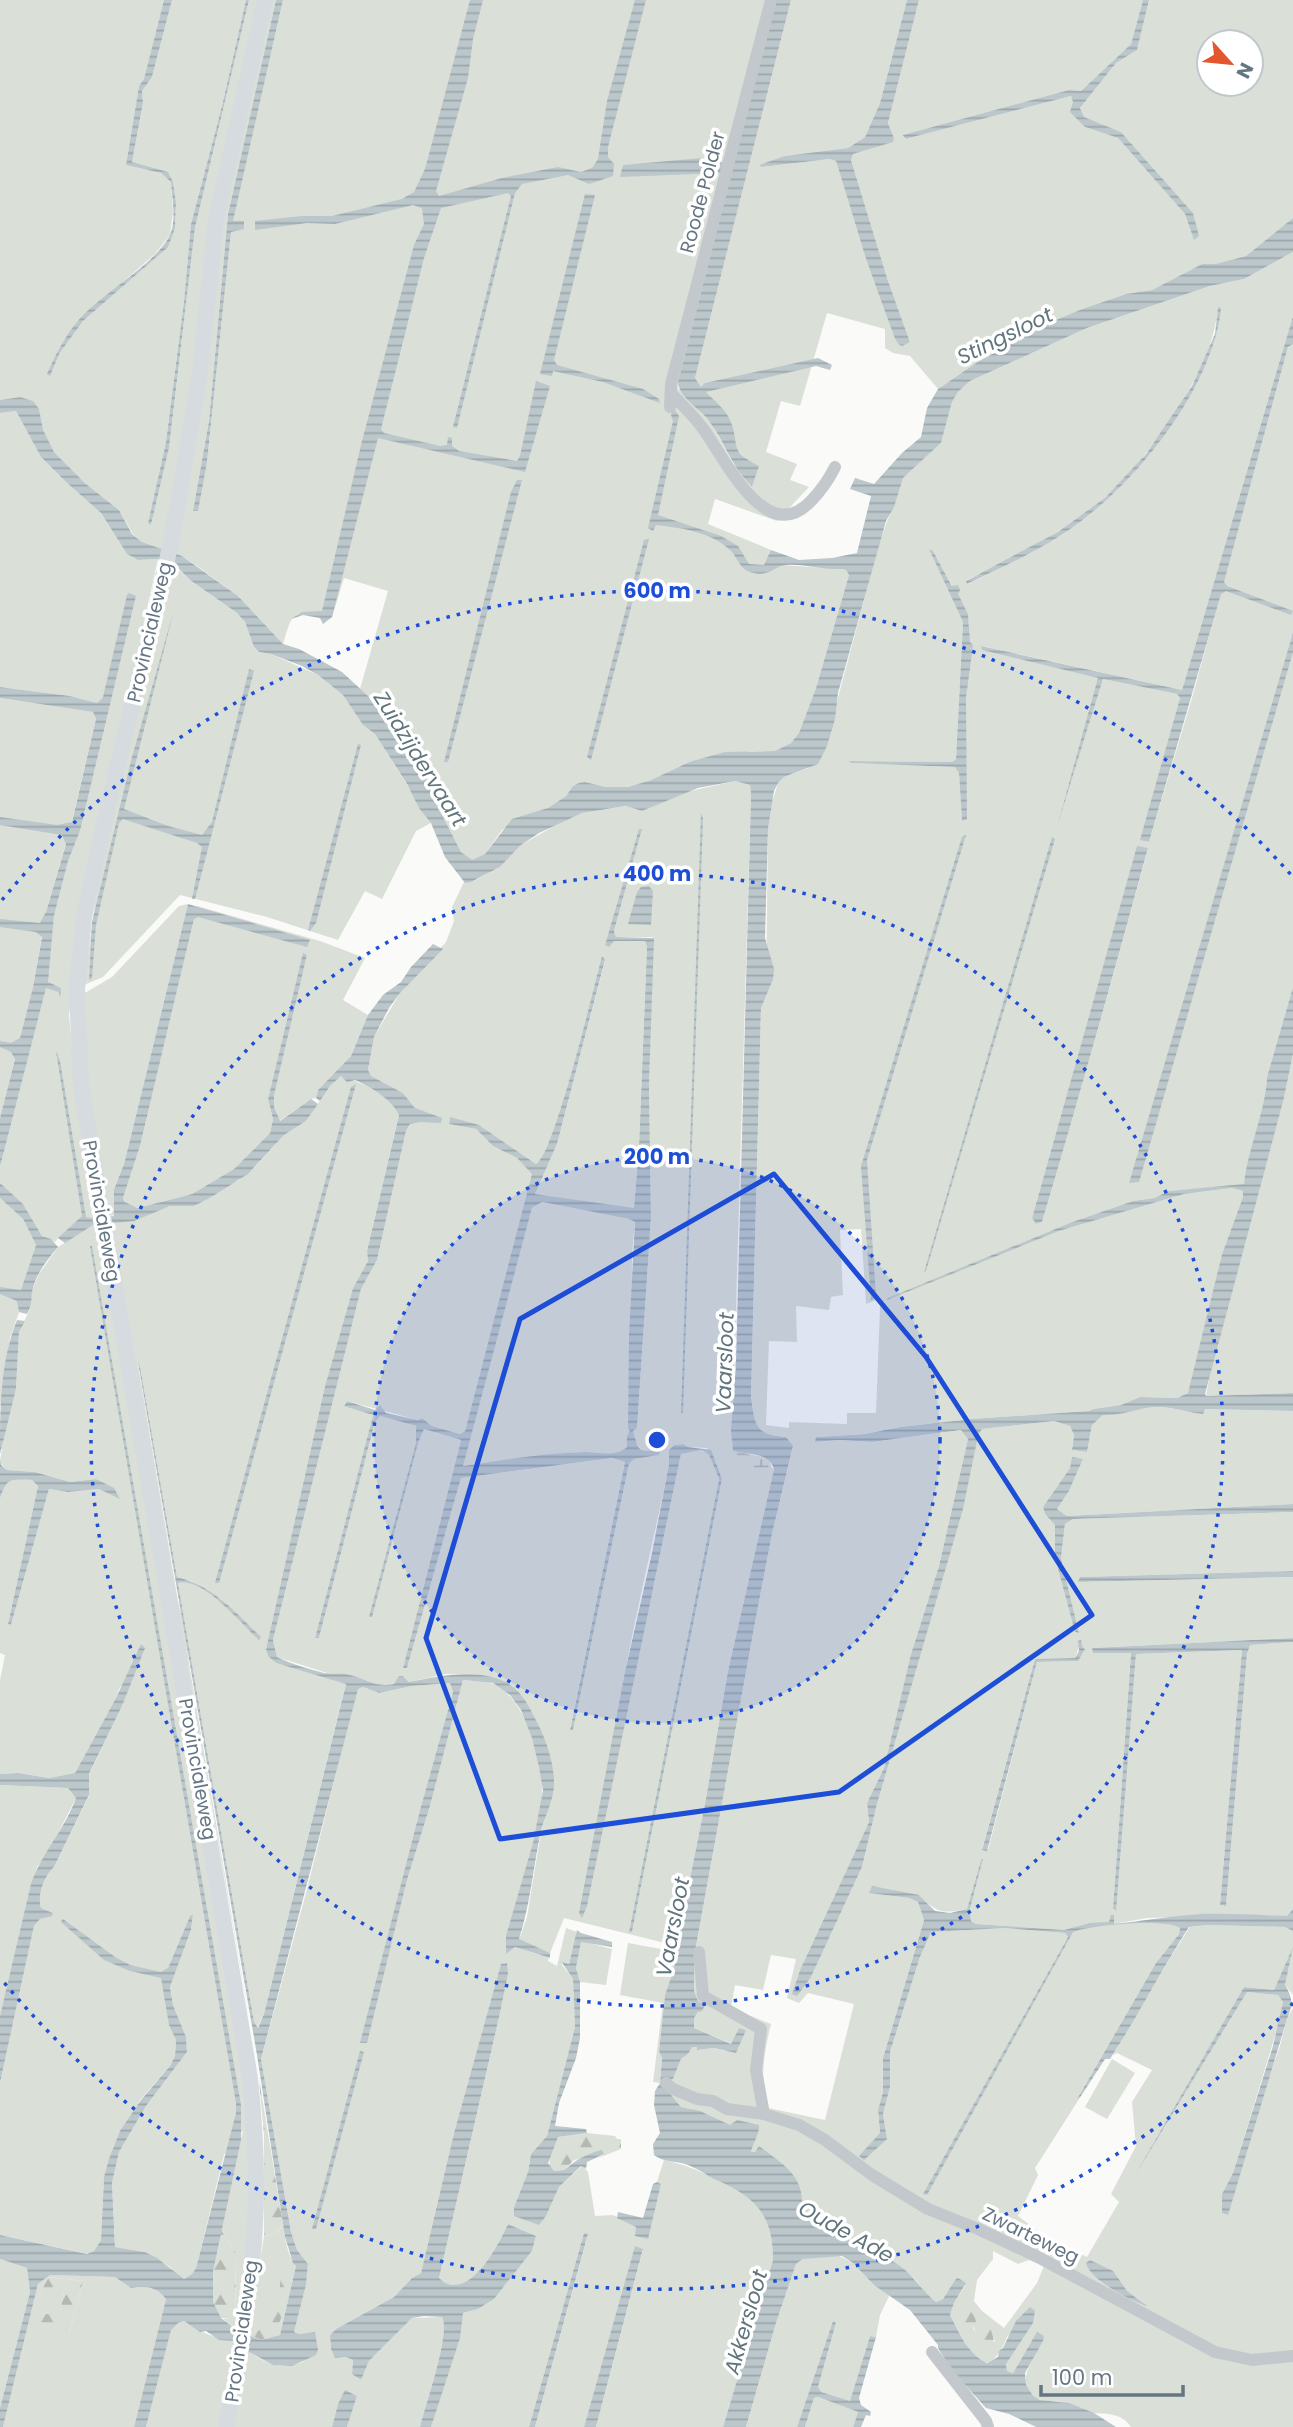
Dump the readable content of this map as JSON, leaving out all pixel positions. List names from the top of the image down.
{
  "streets": {
    "main road": ["Provincialeweg"],
    "street": ["Roode Polder", "Zwarteweg"]
  },
  "water": [
    "Stingsloot",
    "Zuidzijdervaart",
    "Vaarsloot",
    "Oude Ade",
    "Akkersloot"
  ],
  "scale_bar": "100 m",
  "north": "bottom right",
  "rings": ["600 m", "400 m", "200 m"]
}
